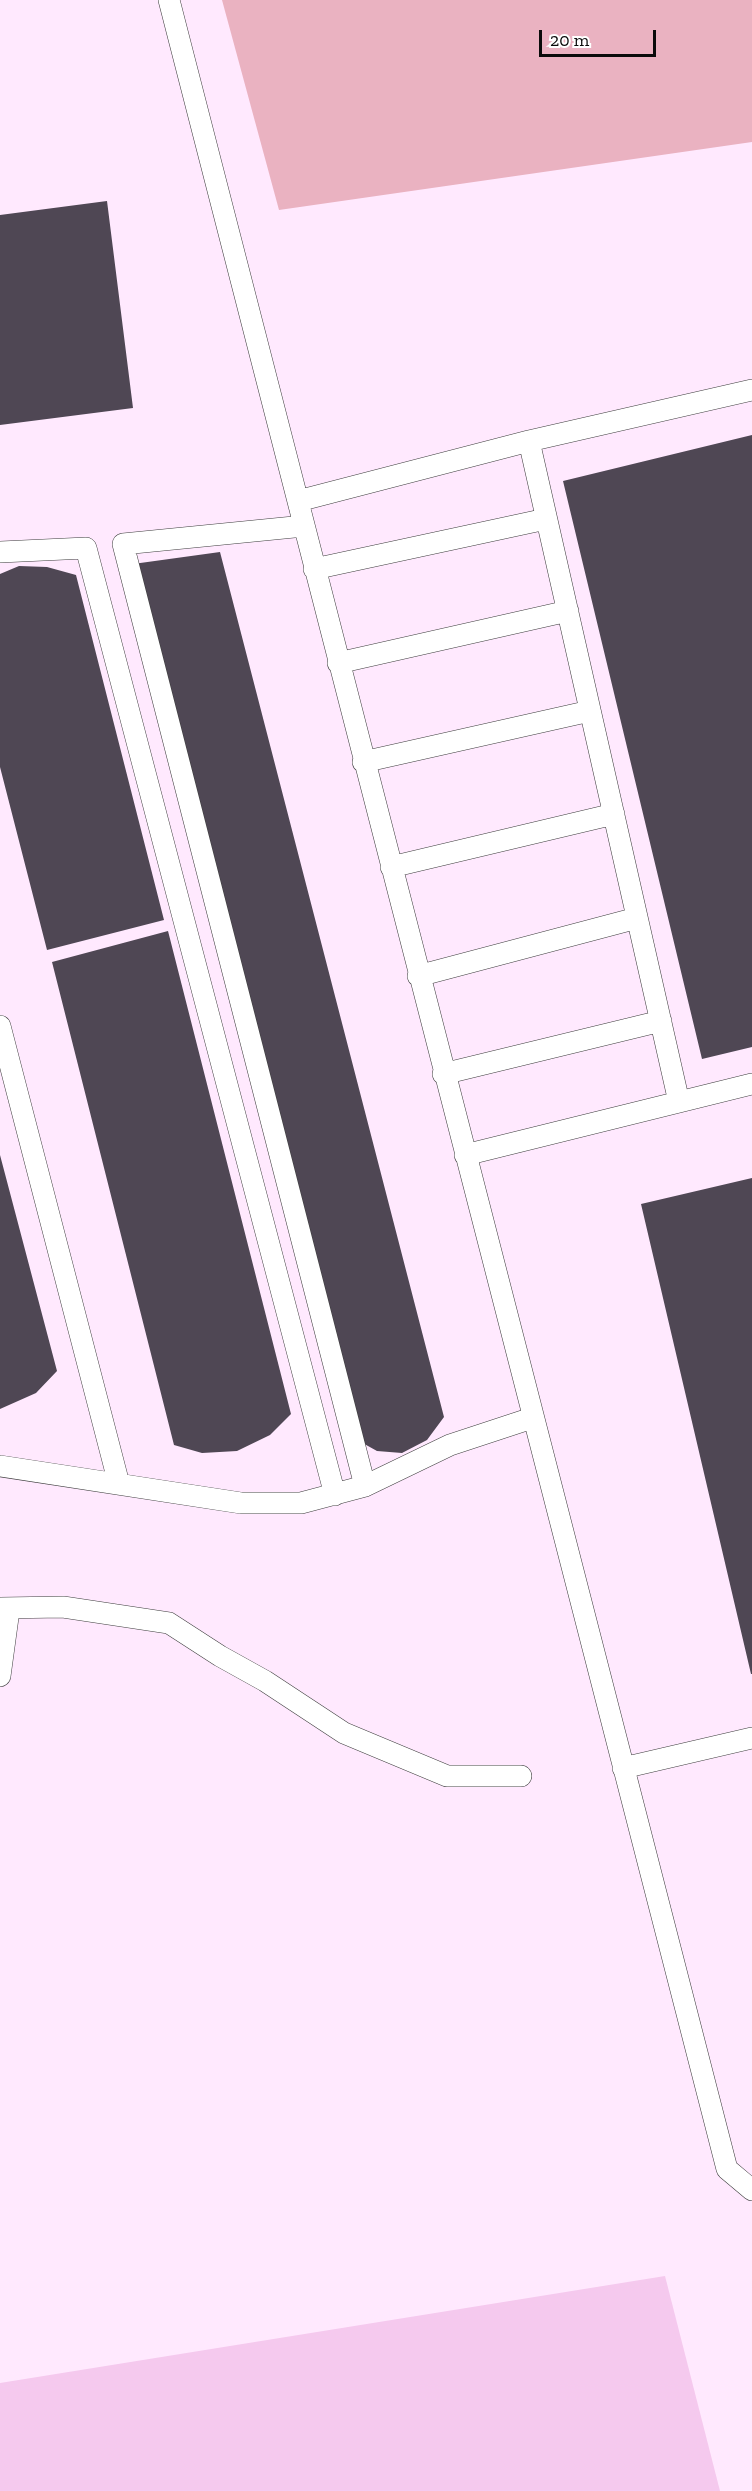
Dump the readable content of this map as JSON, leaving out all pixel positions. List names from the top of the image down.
{
  "scale_bar": "20 m"
}
